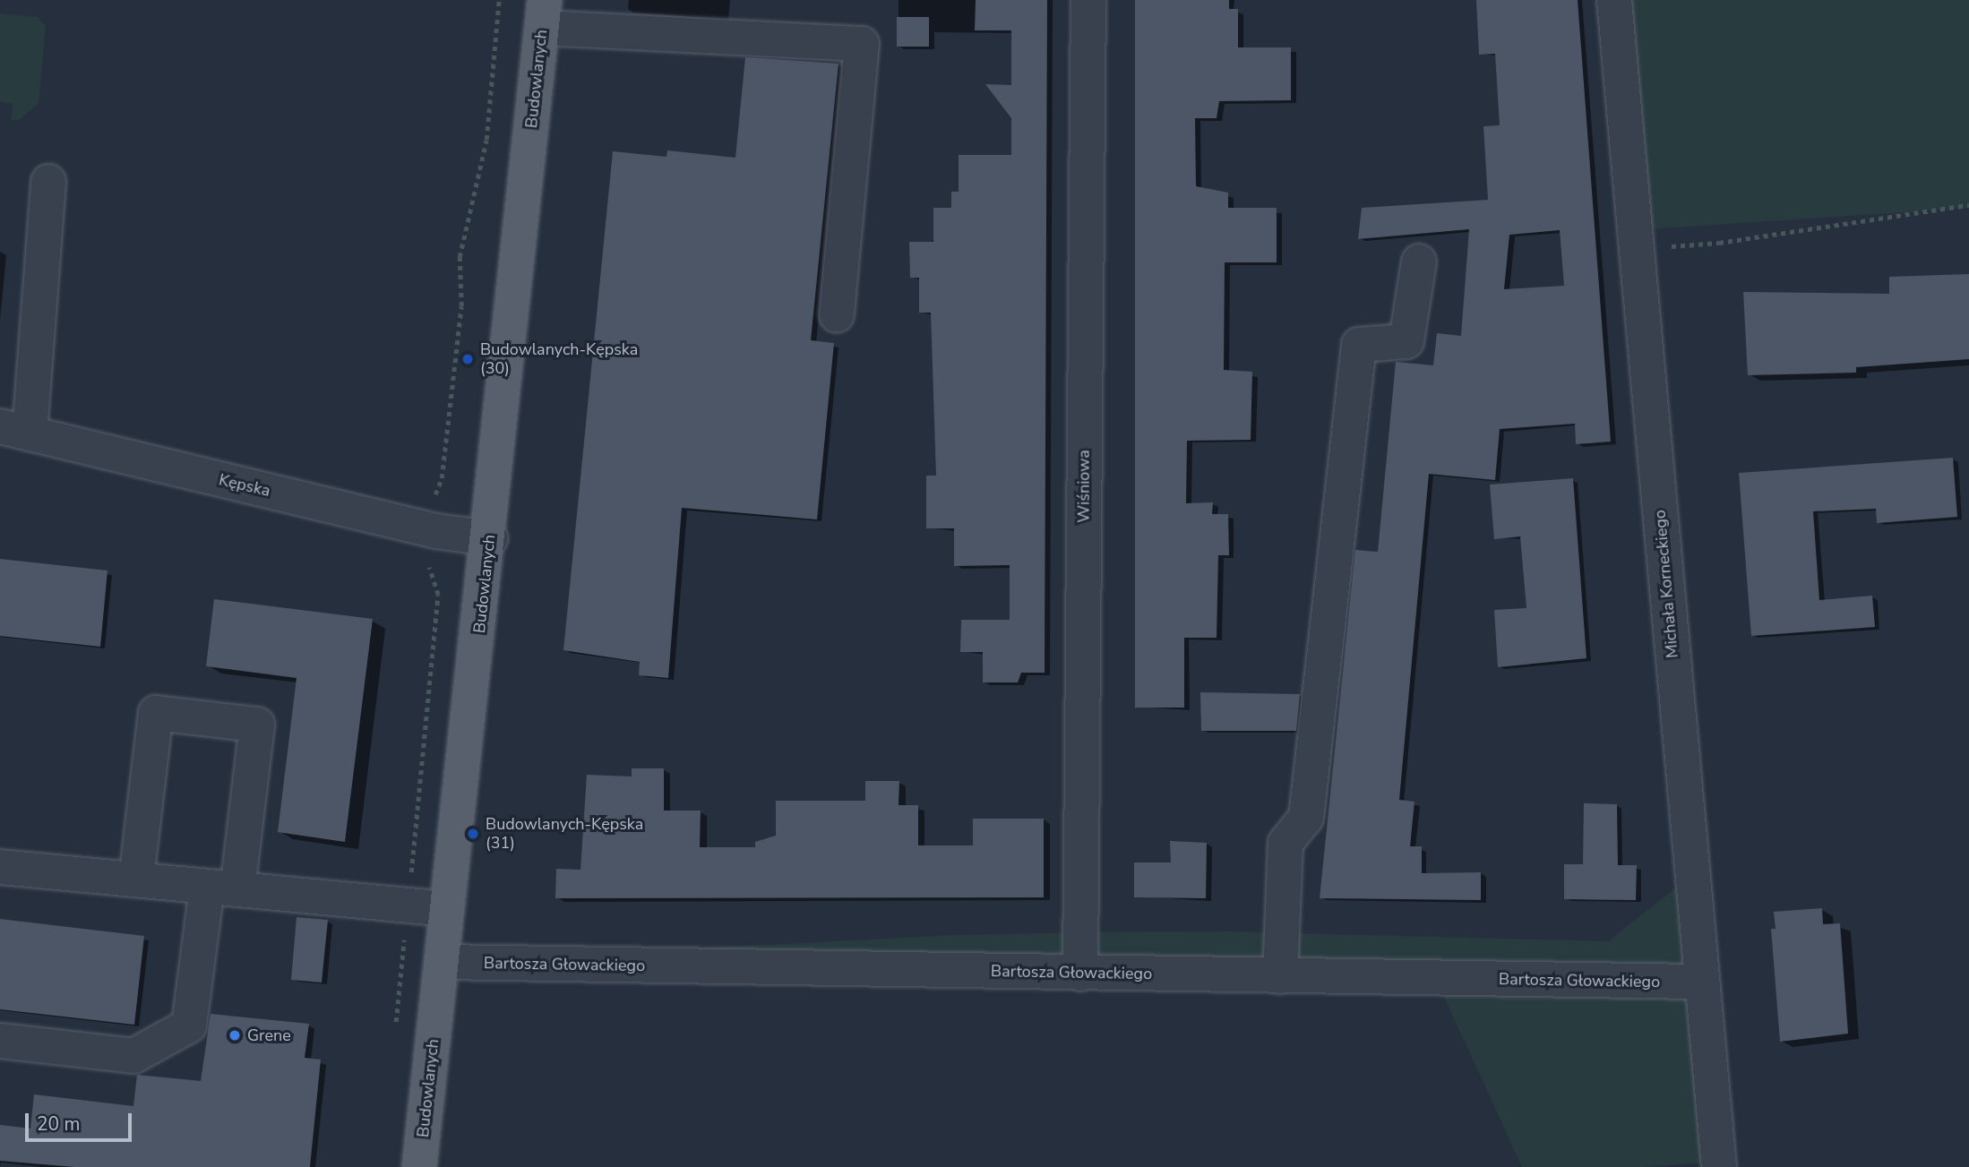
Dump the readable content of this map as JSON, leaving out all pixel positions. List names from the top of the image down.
{
  "streets": {
    "main road": ["Budowlanych"],
    "street": [
      "Kępska",
      "Wiśniowa",
      "Michała Korneckiego",
      "Bartosza Głowackiego"
    ]
  },
  "crossings": [
    ["Budowlanych", "Kępska"],
    ["Budowlanych", "Bartosza Głowackiego"],
    ["Wiśniowa", "Bartosza Głowackiego"],
    ["Michała Korneckiego", "Bartosza Głowackiego"]
  ],
  "places": ["Budowlanych-Kępska (30)", "Budowlanych-Kępska (31)", "Grene"],
  "scale_bar": "20 m"
}
